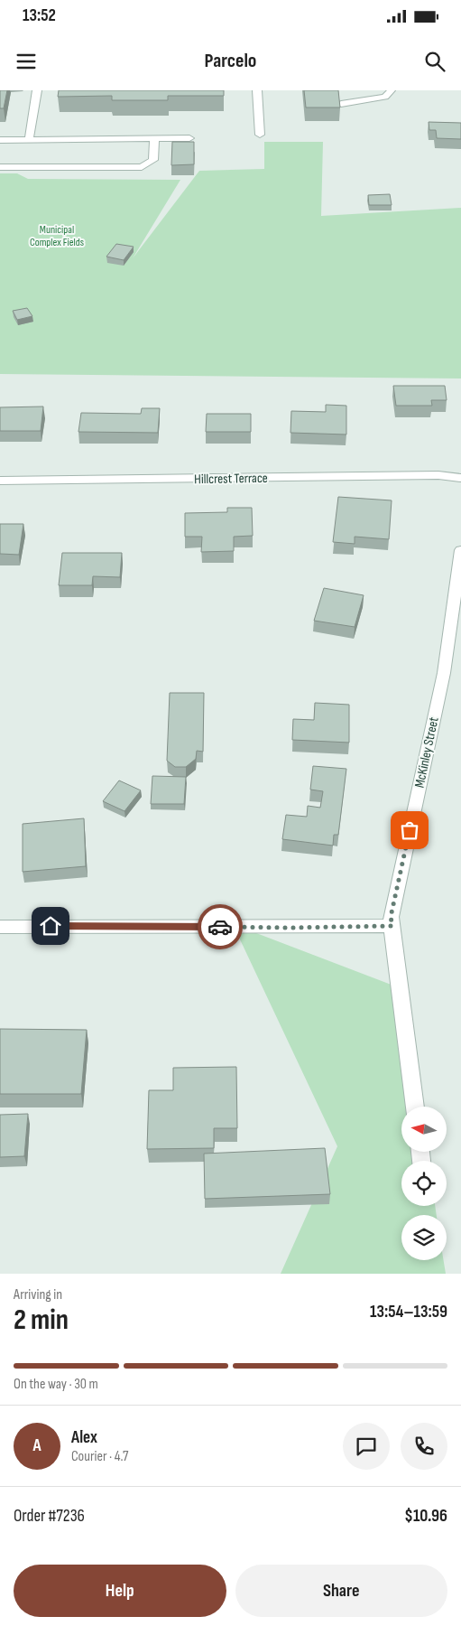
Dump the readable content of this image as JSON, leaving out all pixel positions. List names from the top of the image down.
{
  "streets": {
    "street": ["Hillcrest Terrace", "McKinley Street"]
  },
  "parks": ["Municipal Complex Fields"],
  "north": "left",
  "page": {
    "status": "13:52",
    "header": "Parcelo",
    "heading": ["2 min", "Arriving in", "13:54–13:59"],
    "panel": [
      "Alex",
      "Courier · 4.7",
      "Order #7236",
      "$10.96"
    ],
    "bar": "On the way · 30 m",
    "round": "A",
    "buttons": ["Help", "Share"]
  }
}
